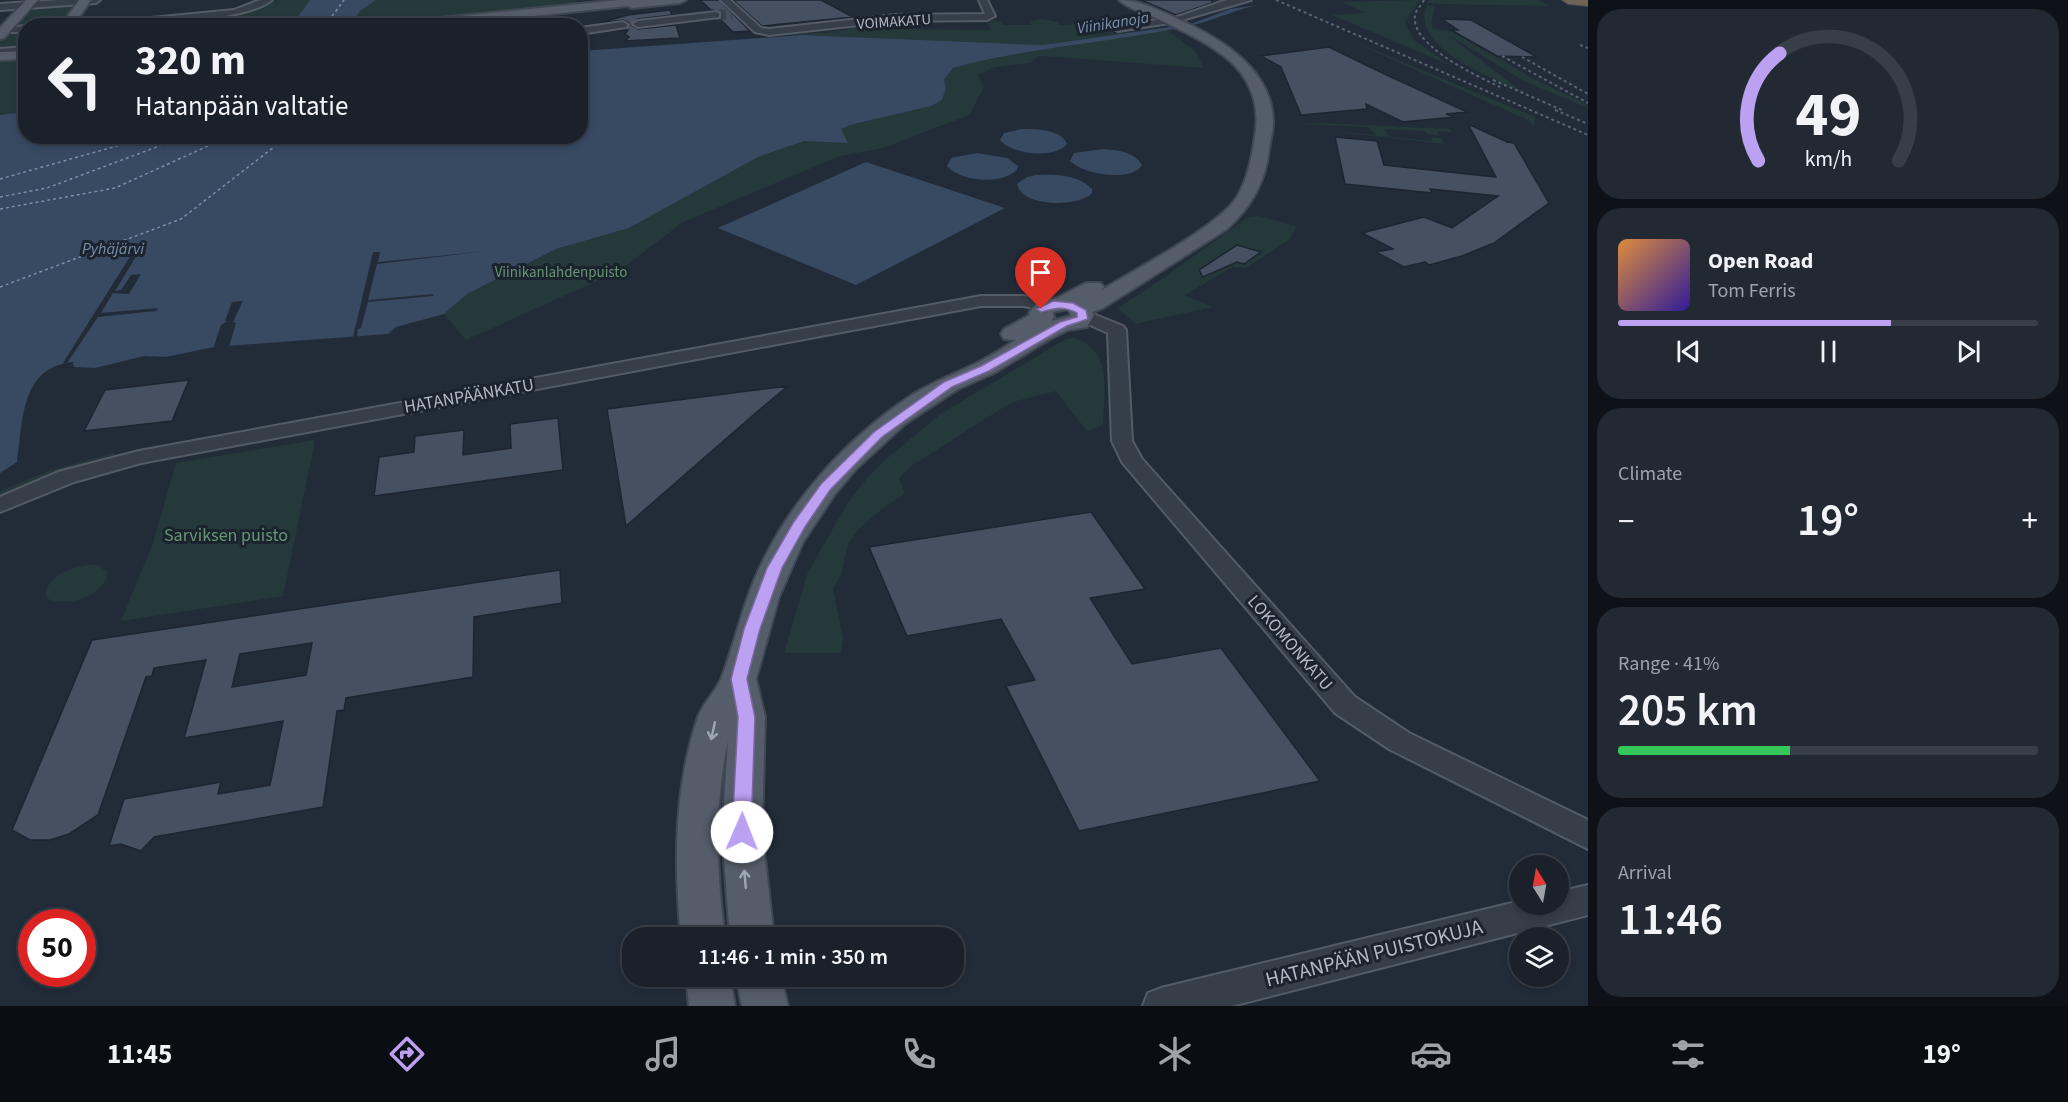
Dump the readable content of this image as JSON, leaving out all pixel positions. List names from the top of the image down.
{
  "streets": {
    "street": [
      "VOIMAKATU",
      "HATANPÄÄNKATU",
      "LOKOMONKATU",
      "HATANPÄÄN PUISTOKUJA"
    ]
  },
  "crossings": [
    ["HATANPÄÄNKATU", "LOKOMONKATU"]
  ],
  "water": ["Viinikanoja", "Pyhäjärvi"],
  "parks": ["Viinikanlahdenpuisto", "Sarviksen puisto"],
  "north": "top",
  "page": {
    "turn": ["320 m", "Hatanpään valtatie"],
    "song": ["Open Road", "Tom Ferris"],
    "tile": [
      "Climate",
      ["Range · 41%", "205 km"],
      ["Arrival", "11:46"]
    ],
    "heat": ["−", "19°", "+"],
    "limit": "50",
    "trip": "11:46 · 1 min · 350 m",
    "tabs": ["11:45", "19°"],
    "gauge": ["49", "km/h"]
  }
}
